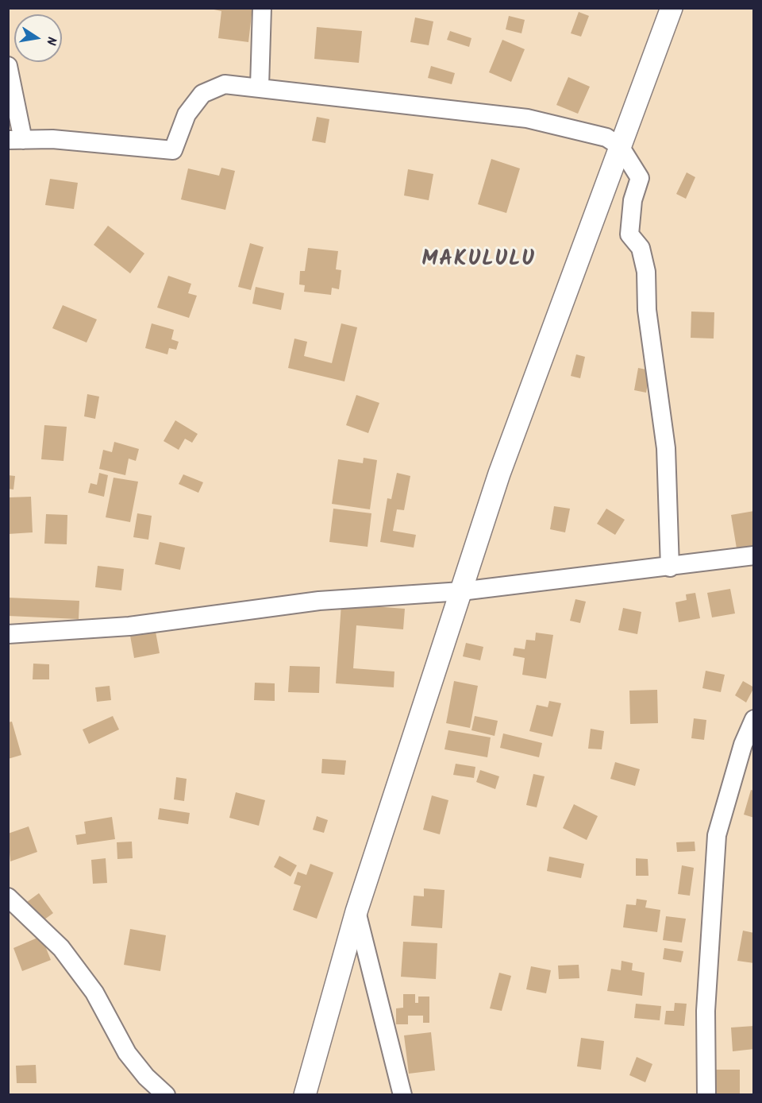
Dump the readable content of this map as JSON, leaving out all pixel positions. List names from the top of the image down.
{
  "districts": ["MAKULULU"],
  "north": "right"
}
